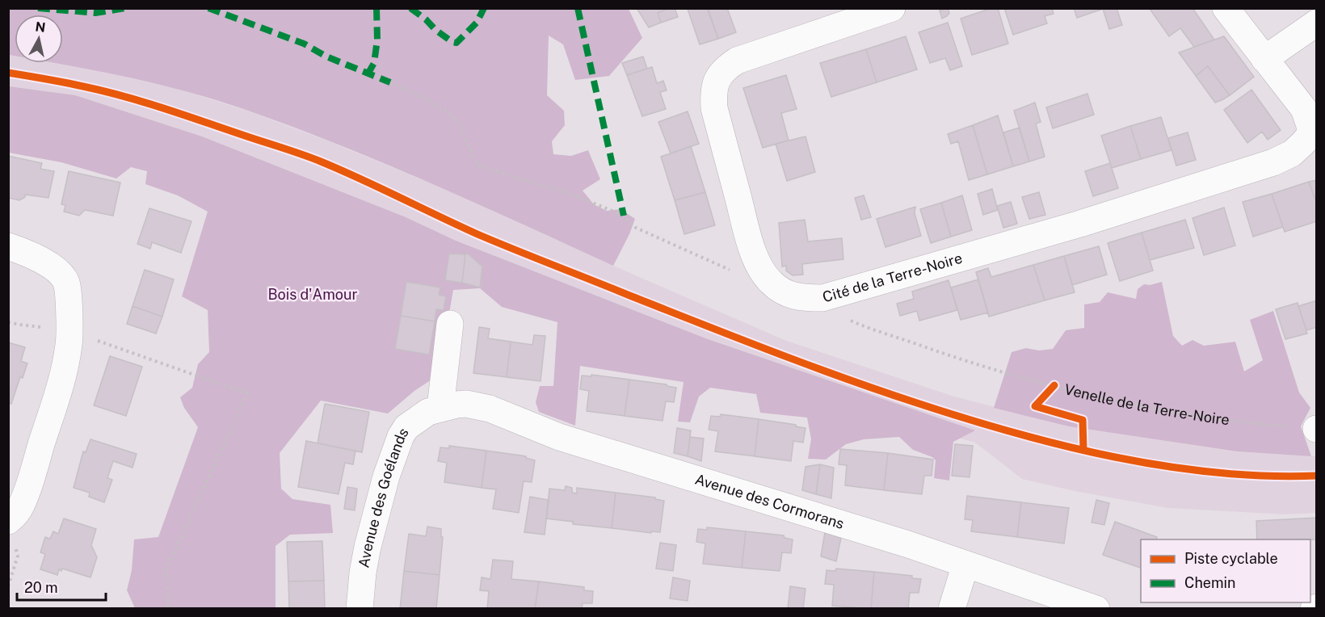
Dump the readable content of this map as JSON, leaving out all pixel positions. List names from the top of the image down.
{
  "streets": {
    "street": ["Cité de la Terre-Noire", "Avenue des Goélands", "Avenue des Cormorans"],
    "path": ["Venelle de la Terre-Noire"]
  },
  "crossings": [
    ["Cité de la Terre-Noire", "Venelle de la Terre-Noire"],
    ["Avenue des Goélands", "Avenue des Cormorans"]
  ],
  "parks": ["Bois d'Amour"],
  "legend": ["Piste cyclable", "Chemin"],
  "scale_bar": "20 m",
  "north": "top"
}
